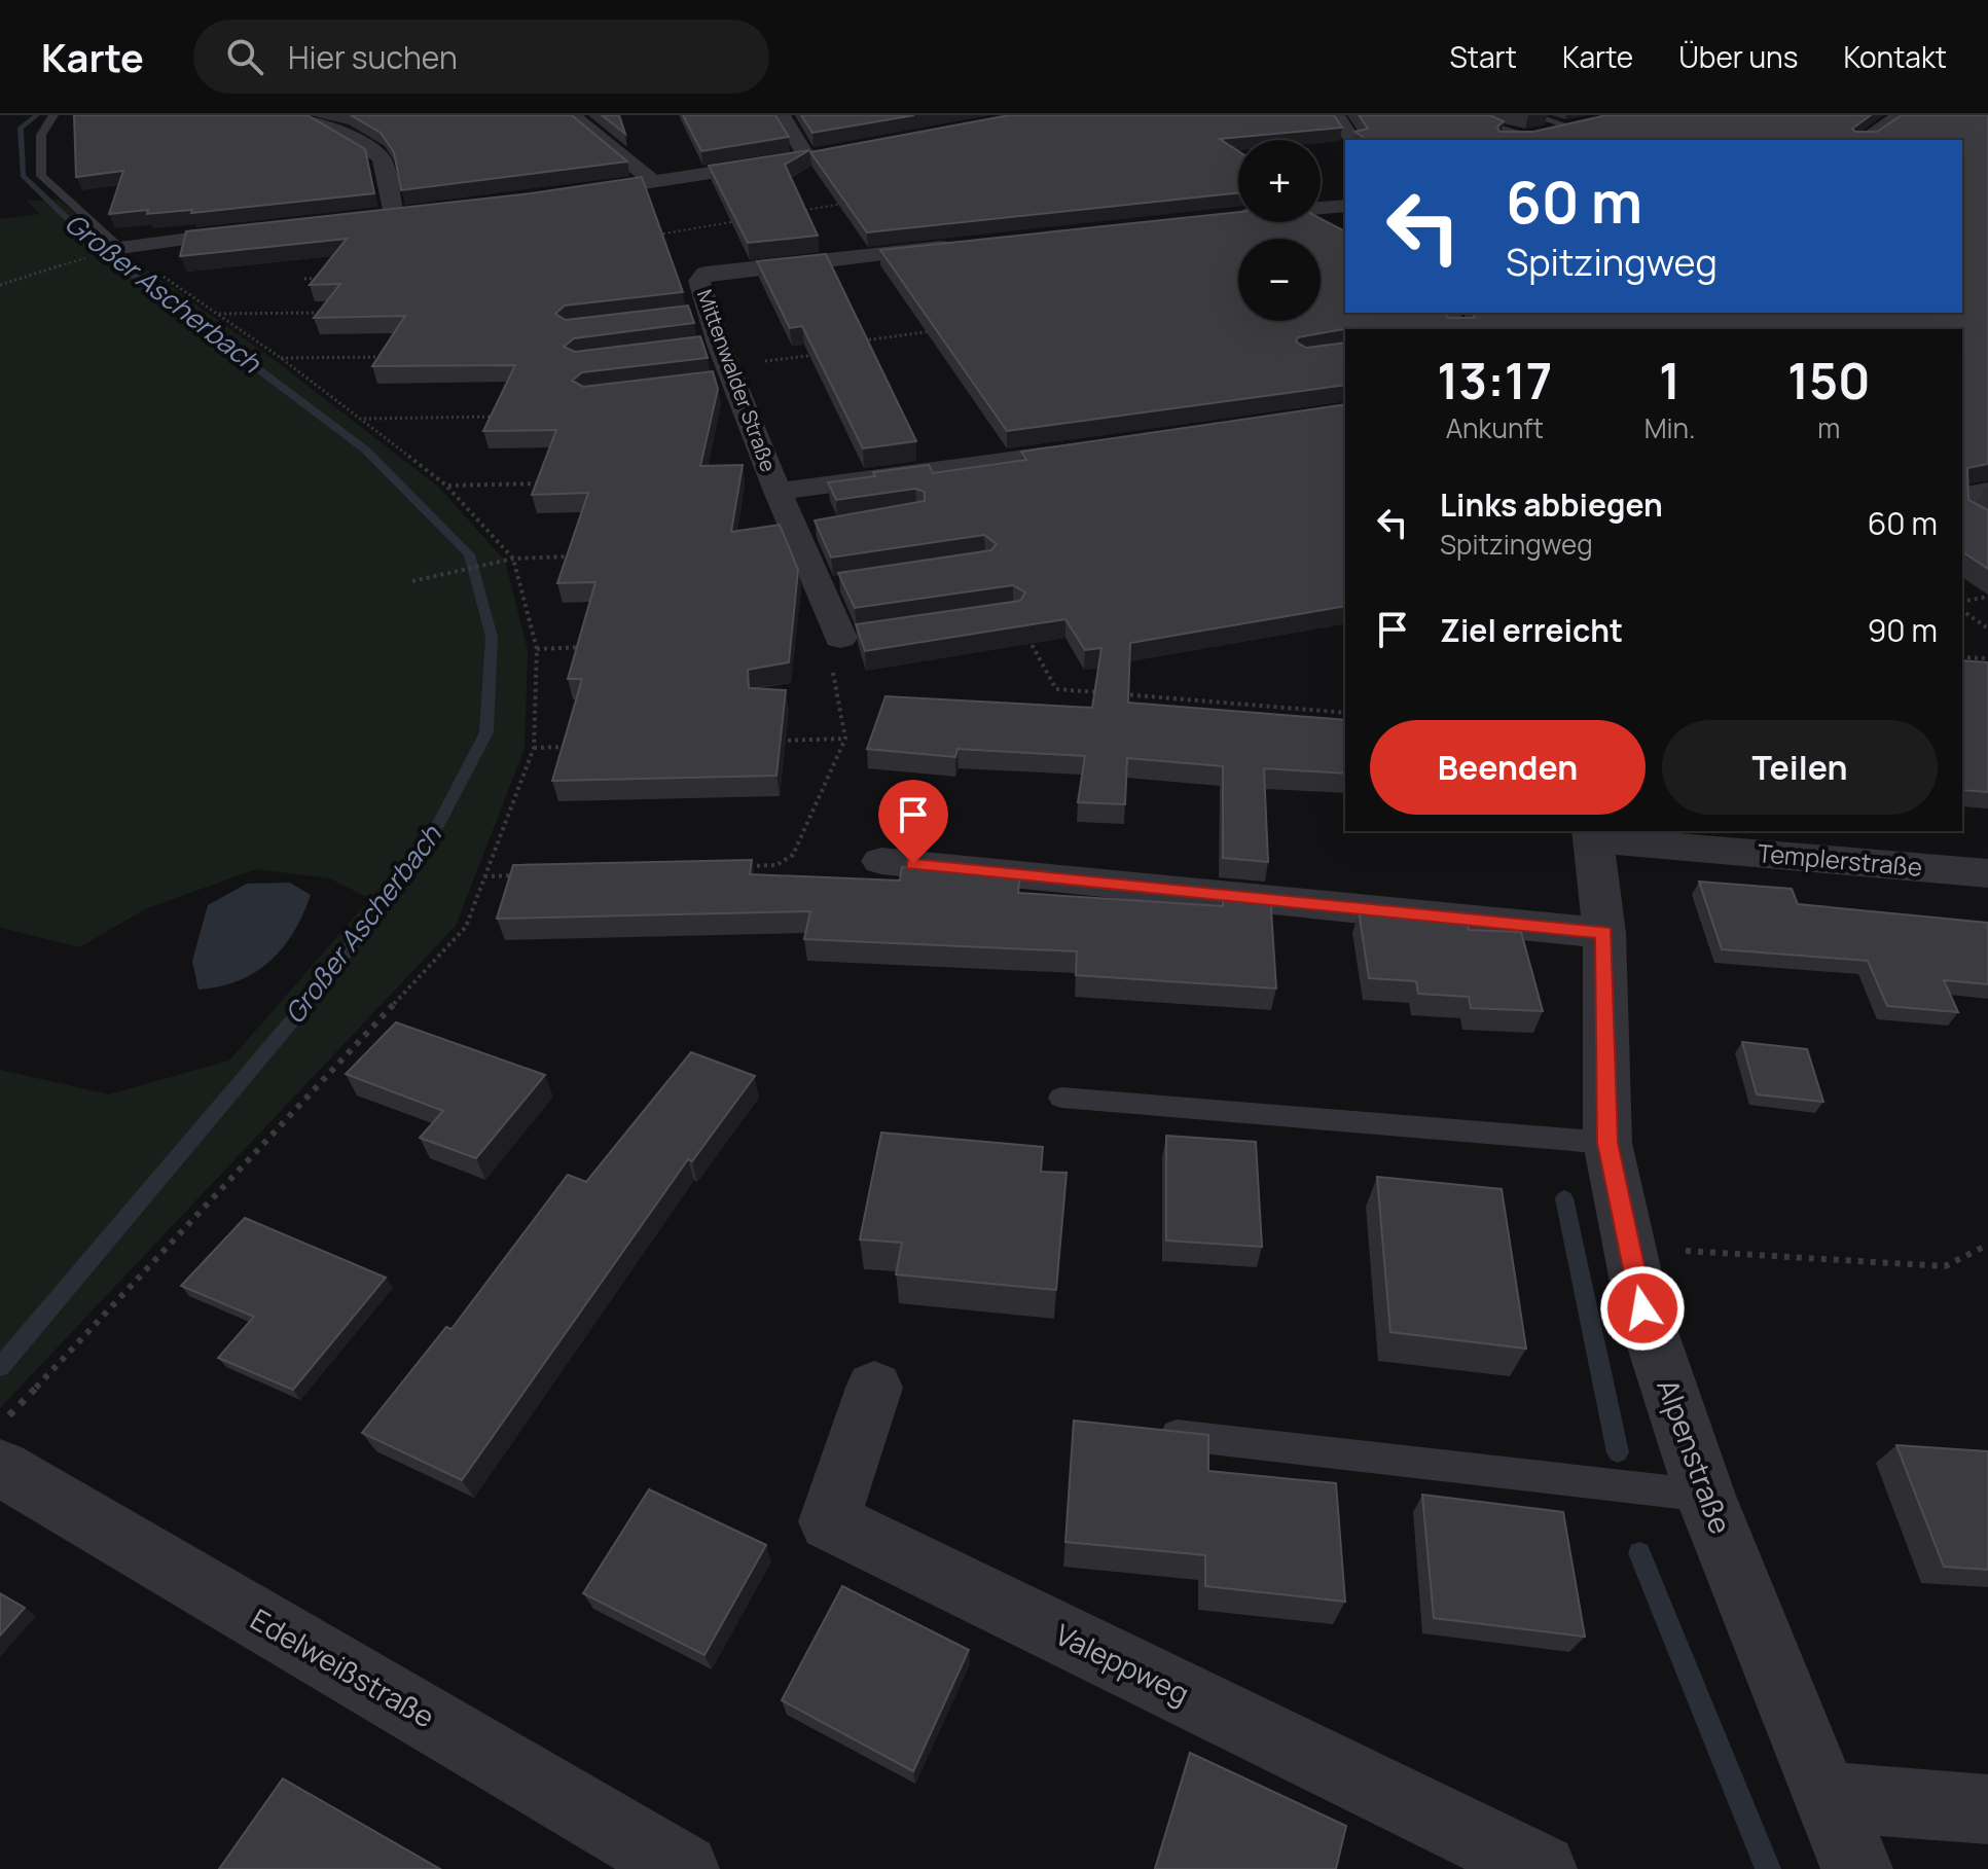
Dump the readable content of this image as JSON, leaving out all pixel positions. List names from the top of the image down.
{
  "streets": {
    "street": [
      "Mittenwalder Straße",
      "Templerstraße",
      "Alpenstraße",
      "Valeppweg",
      "Edelweißstraße"
    ]
  },
  "crossings": [
    ["Templerstraße", "Alpenstraße"]
  ],
  "water": ["Großer Ascherbach"],
  "page": {
    "header": "Karte",
    "search": "Hier suchen",
    "nav": [
      "Start",
      "Karte",
      "Über uns",
      "Kontakt"
    ],
    "map_buttons": ["+", "−"],
    "turn": ["60 m", "Spitzingweg"],
    "eta": [
      "13:17",
      "Ankunft",
      "1",
      "Min.",
      "150",
      "m"
    ],
    "list": [
      {
        "name": "Links abbiegen",
        "note": "Spitzingweg",
        "value": "60 m"
      },
      {
        "name": "Ziel erreicht",
        "value": "90 m"
      }
    ],
    "buttons": ["Beenden", "Teilen"]
  }
}
